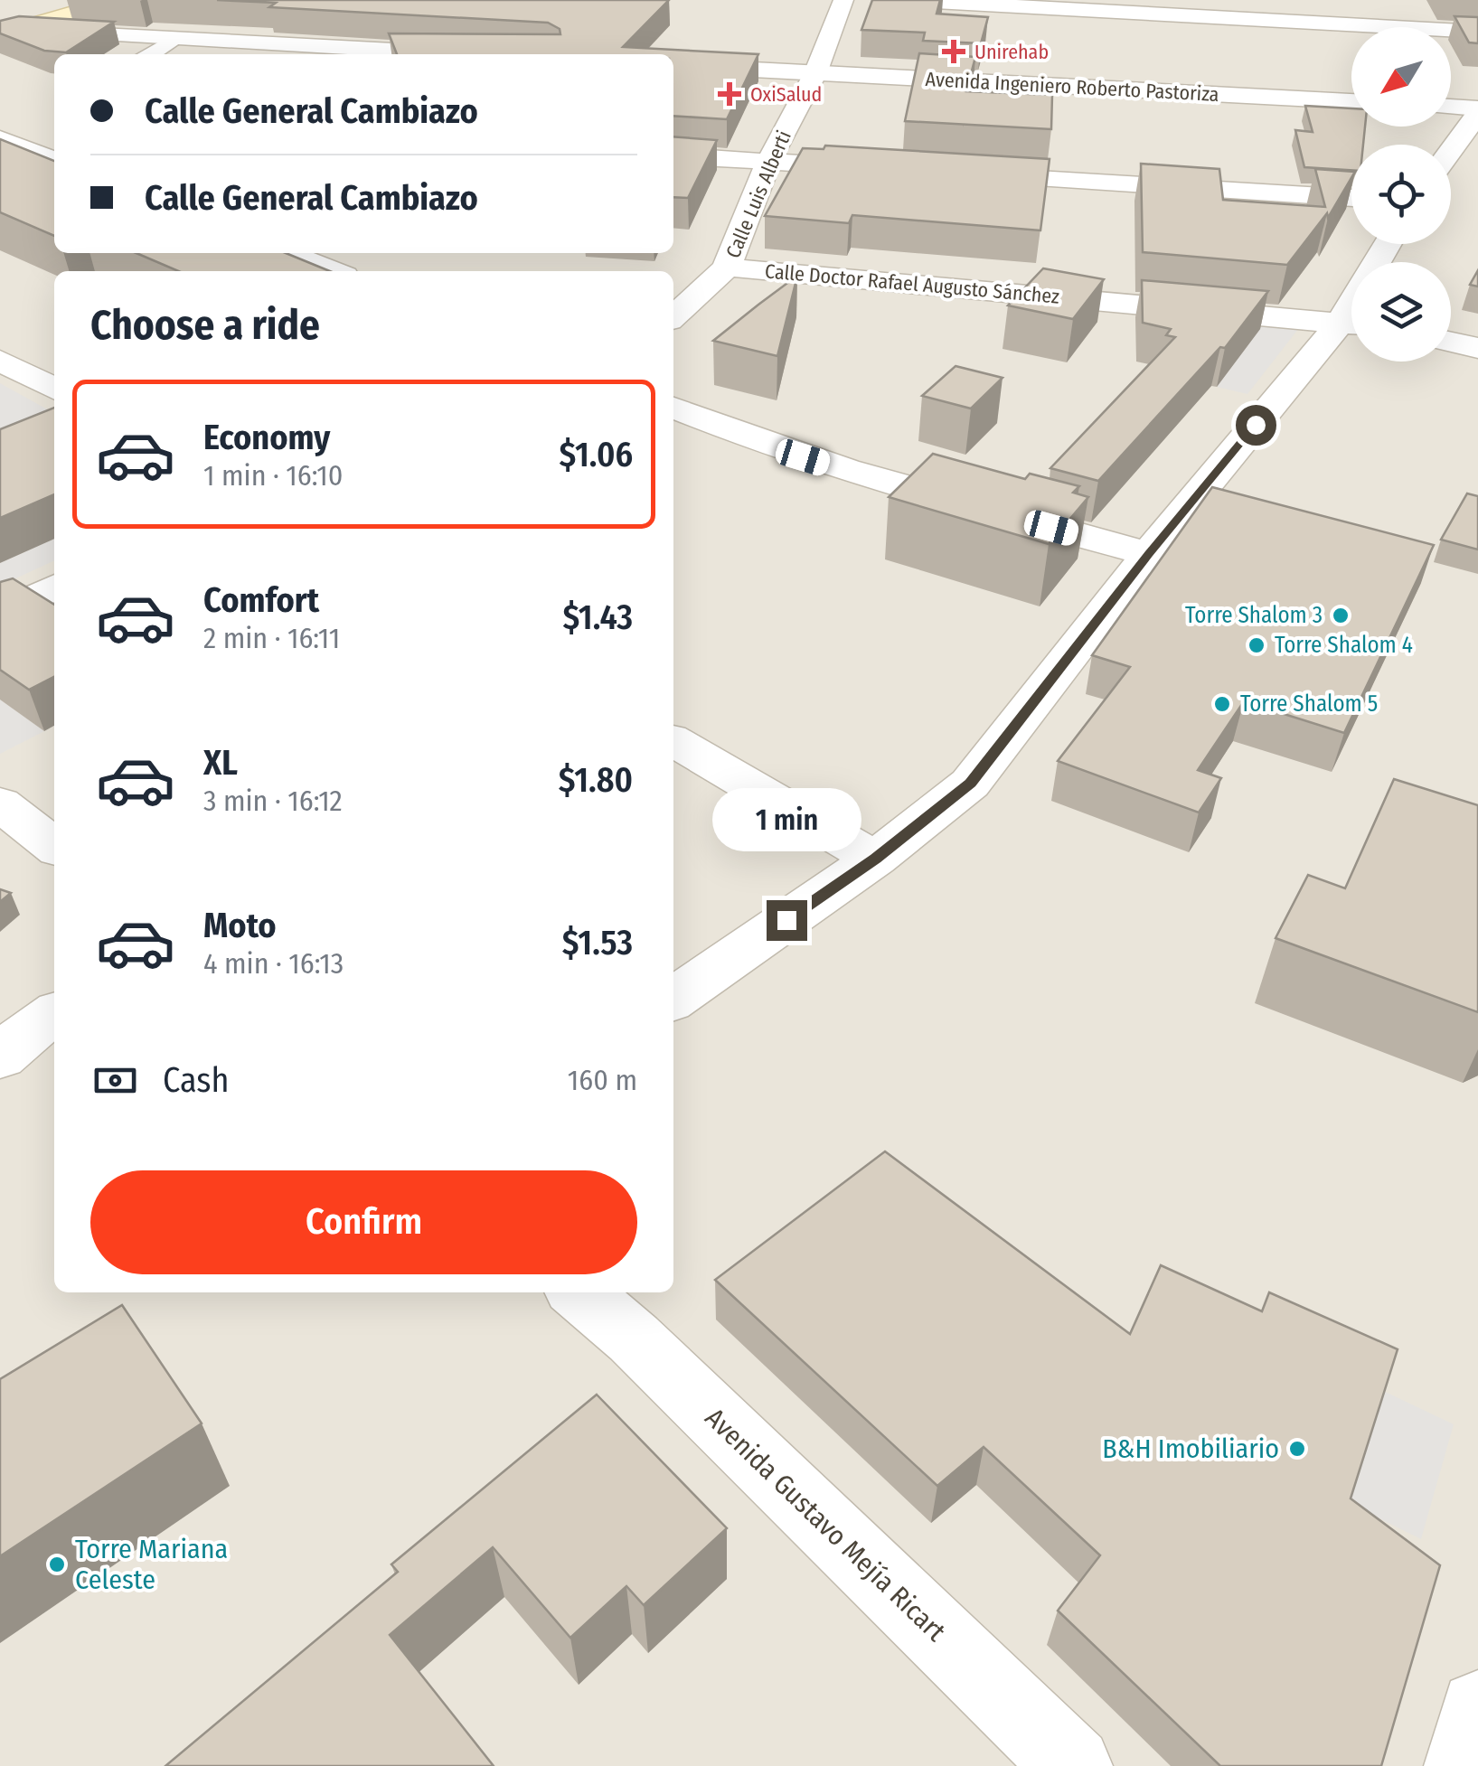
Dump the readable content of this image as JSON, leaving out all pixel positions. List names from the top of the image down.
{
  "streets": {
    "street": [
      "Avenida Ingeniero Roberto Pastoriza",
      "Calle Luis Alberti",
      "Calle Doctor Rafael Augusto Sánchez",
      "Avenida Gustavo Mejía Ricart"
    ]
  },
  "crossings": [
    ["Avenida Ingeniero Roberto Pastoriza", "Calle Luis Alberti"],
    ["Calle Luis Alberti", "Calle Doctor Rafael Augusto Sánchez"]
  ],
  "places": {
    "health": ["Unirehab", "OxiSalud"],
    "other": [
      "Torre Shalom 3",
      "Torre Shalom 4",
      "Torre Shalom 5",
      "B&H Imobiliario",
      "Torre Mariana Celeste"
    ]
  },
  "north": "bottom left",
  "page": {
    "banner": ["Calle General Cambiazo", "Calle General Cambiazo"],
    "heading": "Choose a ride",
    "list": [
      {
        "name": "Economy",
        "note": "1 min · 16:10",
        "value": "$1.06"
      },
      {
        "name": "Comfort",
        "note": "2 min · 16:11",
        "value": "$1.43"
      },
      {
        "name": "XL",
        "note": "3 min · 16:12",
        "value": "$1.80"
      },
      {
        "name": "Moto",
        "note": "4 min · 16:13",
        "value": "$1.53"
      }
    ],
    "bubble": "1 min",
    "pay": ["Cash", "160 m"],
    "buttons": "Confirm"
  }
}
